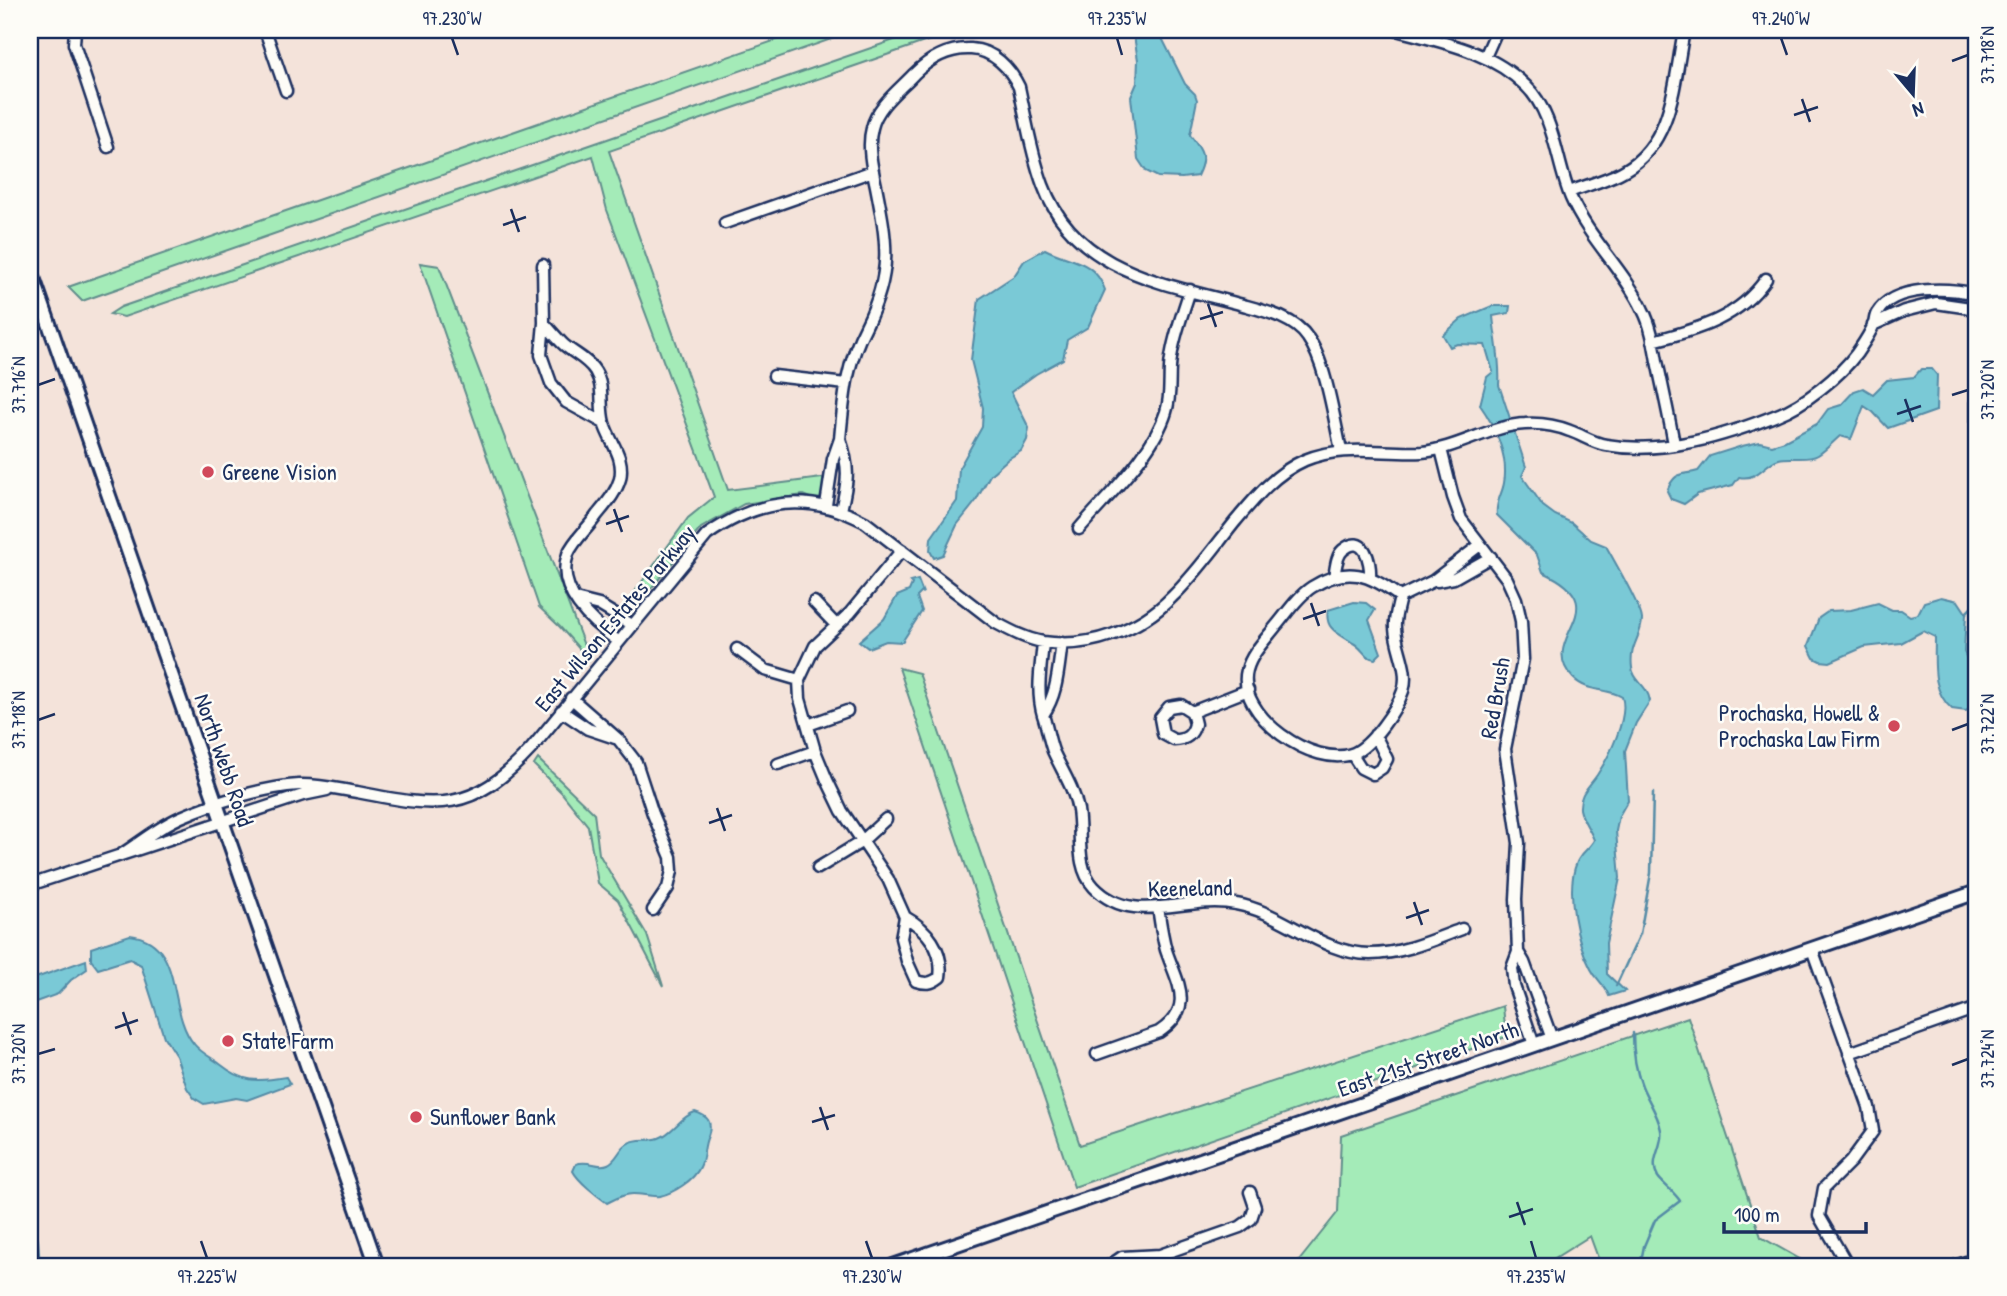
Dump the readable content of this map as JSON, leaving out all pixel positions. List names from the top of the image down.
{
  "streets": {
    "main road": ["North Webb Road", "East 21st Street North"],
    "street": ["East Wilson Estates Parkway", "Red Brush", "Keeneland"]
  },
  "crossings": [
    ["East Wilson Estates Parkway", "Red Brush"],
    ["East Wilson Estates Parkway", "North Webb Road"],
    ["East Wilson Estates Parkway", "Keeneland"],
    ["Red Brush", "East 21st Street North"]
  ],
  "places": [
    "Greene Vision",
    "Prochaska, Howell & Prochaska Law Firm",
    "State Farm",
    "Sunflower Bank"
  ],
  "scale_bar": "100 m",
  "north": "bottom",
  "coordinates": [
    "97.230°W",
    "97.235°W",
    "97.240°W",
    "37.718°N",
    "37.716°N",
    "37.720°N",
    "37.722°N",
    "37.724°N",
    "97.225°W"
  ]
}
